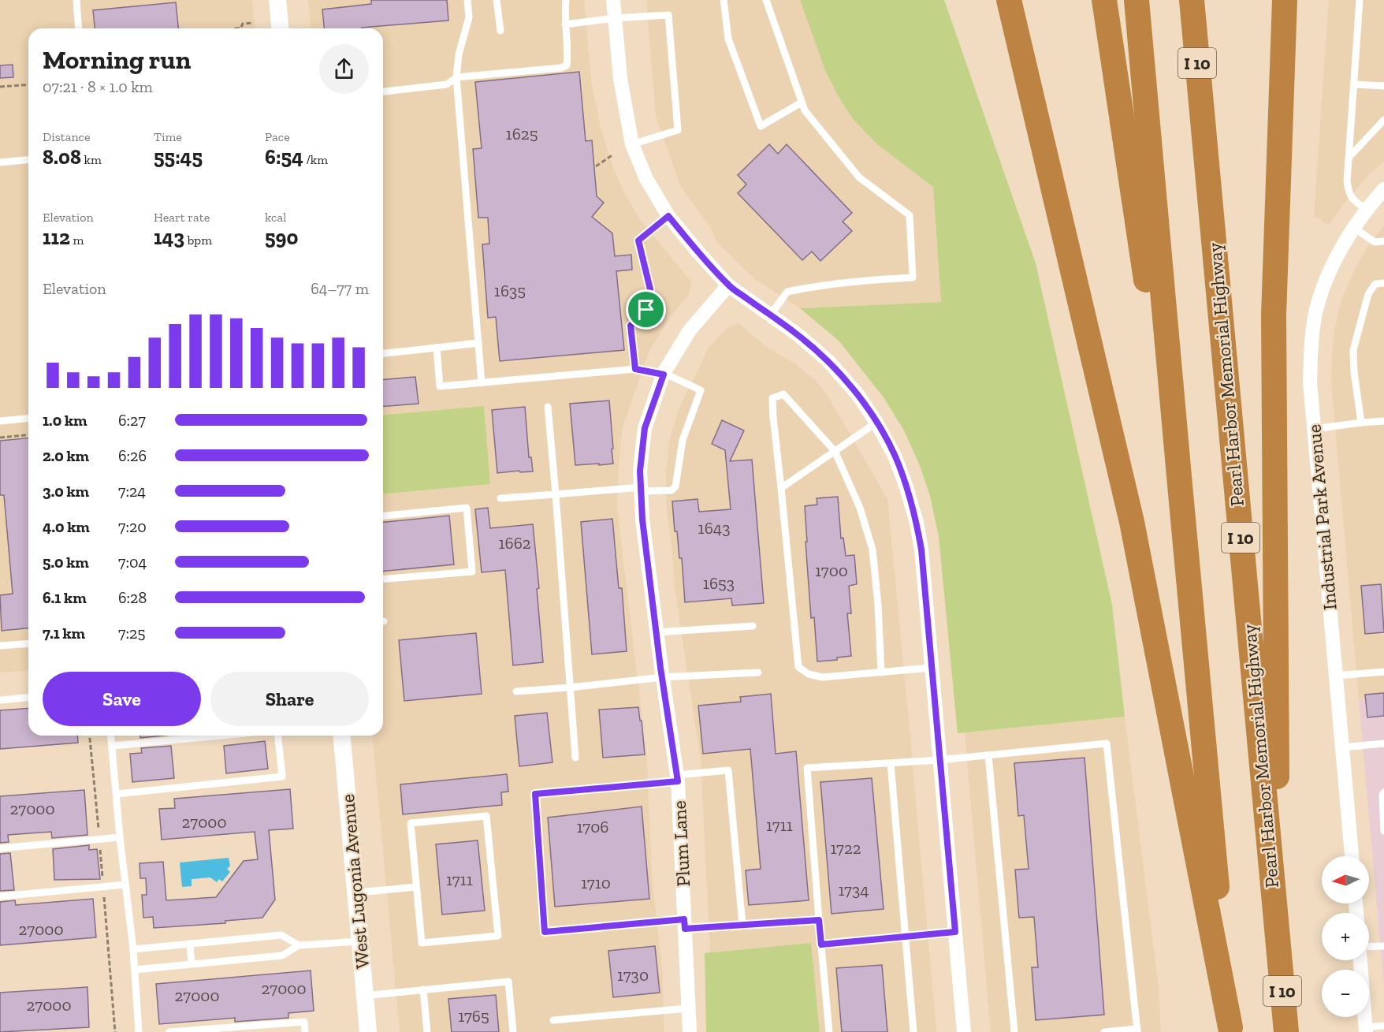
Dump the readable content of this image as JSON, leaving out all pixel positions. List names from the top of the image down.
{
  "streets": {
    "highway": ["I 10", "Pearl Harbor Memorial Highway"],
    "street": ["Industrial Park Avenue", "Plum Lane", "West Lugonia Avenue"]
  },
  "house_numbers": [
    "1625",
    "1635",
    "1643",
    "1662",
    "1700",
    "1653",
    "27000",
    "27000",
    "1711",
    "1706",
    "1722",
    "1711",
    "1710",
    "1734",
    "27000",
    "1730",
    "27000",
    "27000",
    "27000",
    "1765"
  ],
  "north": "left",
  "page": {
    "heading": ["Morning run", "07:21 · 8 × 1.0 km"],
    "stats": [
      ["Distance", "8.08 km"],
      ["Time", "55:45"],
      ["Pace", "6:54 /km"],
      ["Elevation", "112 m"],
      ["Heart rate", "143 bpm"],
      ["kcal", "590"]
    ],
    "chart": ["Elevation", "64–77 m"],
    "list": [
      {
        "name": "1.0 km",
        "note": "6:27"
      },
      {
        "name": "2.0 km",
        "note": "6:26"
      },
      {
        "name": "3.0 km",
        "note": "7:24"
      },
      {
        "name": "4.0 km",
        "note": "7:20"
      },
      {
        "name": "5.0 km",
        "note": "7:04"
      },
      {
        "name": "6.1 km",
        "note": "6:28"
      },
      {
        "name": "7.1 km",
        "note": "7:25"
      }
    ],
    "buttons": ["Save", "Share"],
    "map_buttons": ["+", "−"]
  }
}
